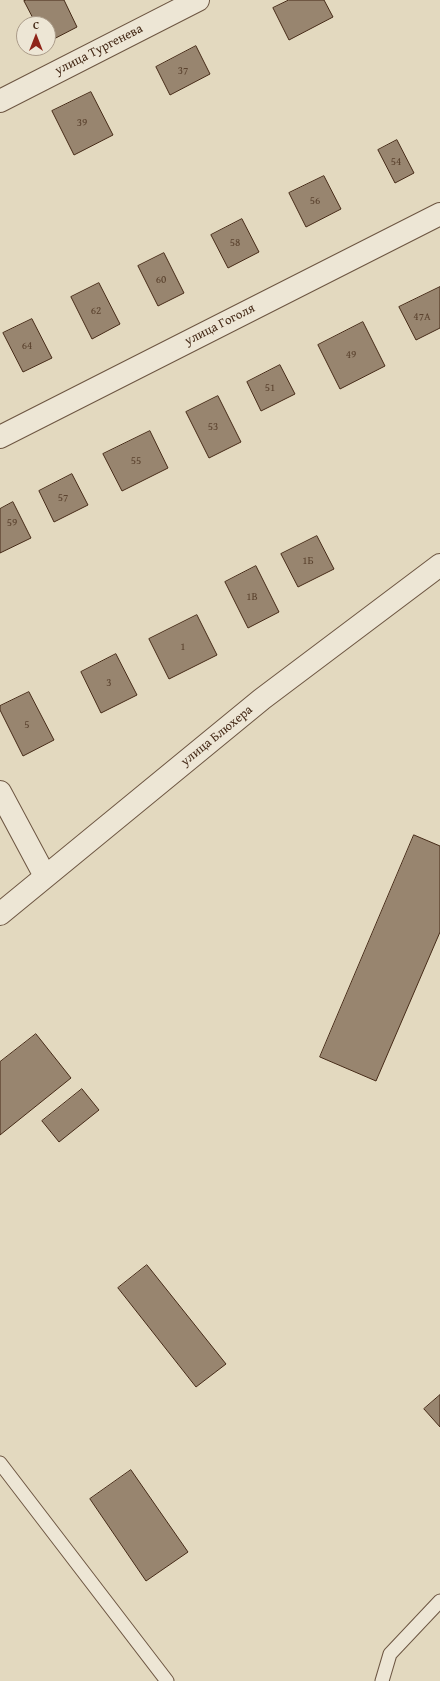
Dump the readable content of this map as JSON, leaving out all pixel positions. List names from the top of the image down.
{
  "streets": {
    "street": ["улица Тургенева", "улица Гоголя", "улица Блюхера"]
  },
  "house_numbers": [
    "37",
    "39",
    "54",
    "56",
    "58",
    "60",
    "62",
    "47А",
    "64",
    "49",
    "51",
    "53",
    "55",
    "57",
    "59",
    "1Б",
    "1В",
    "1",
    "3",
    "5"
  ],
  "north": "top"
}
